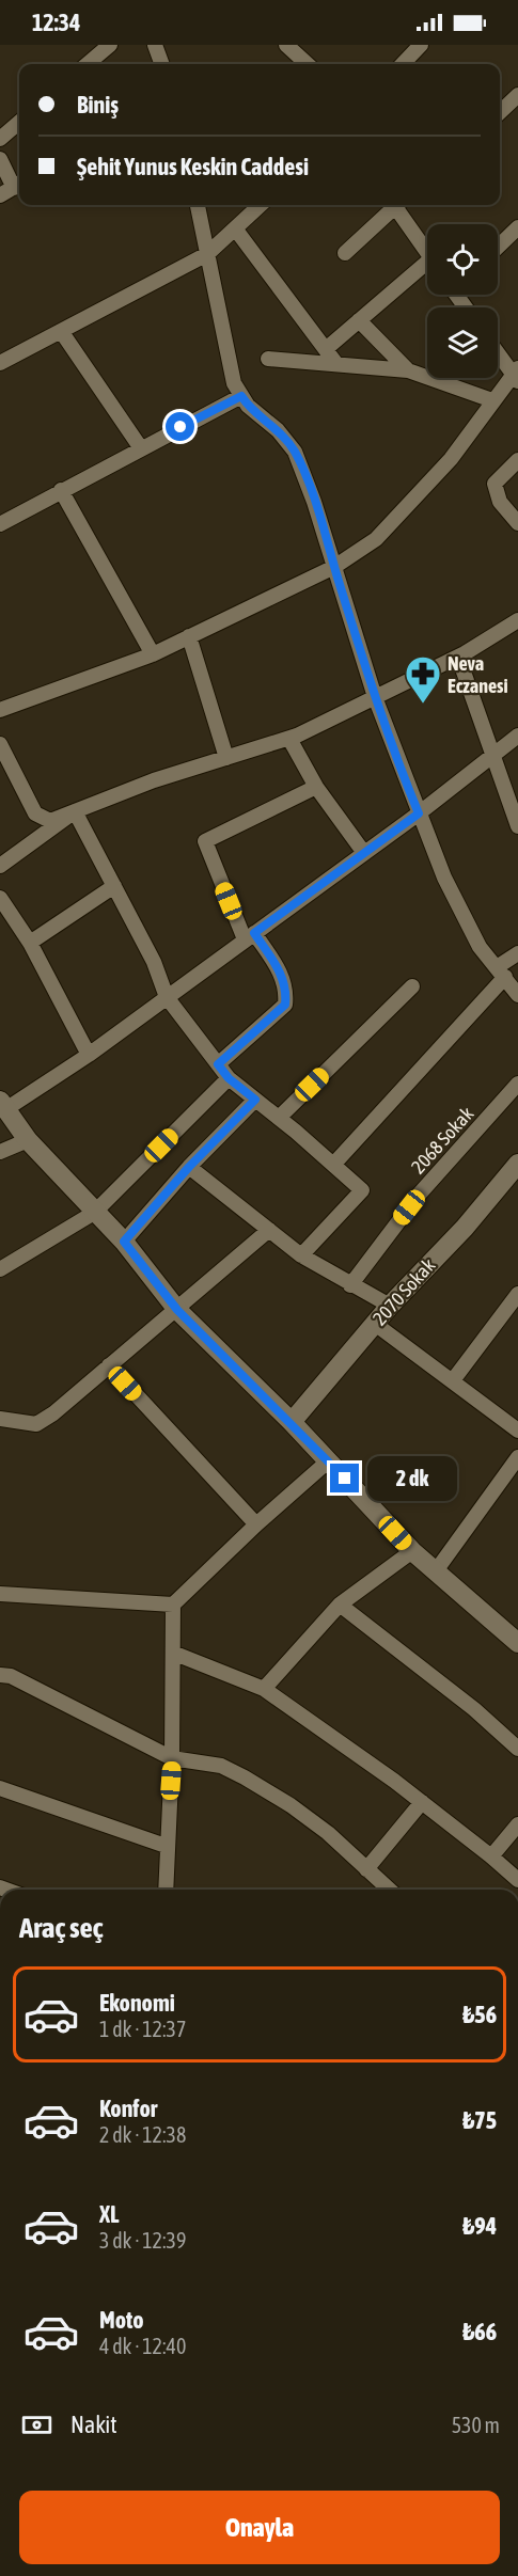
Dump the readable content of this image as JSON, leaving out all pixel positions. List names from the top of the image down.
{
  "streets": {
    "street": ["2068 Sokak", "2070 Sokak"]
  },
  "places": {
    "pharmacy": ["Neva Eczanesi"]
  },
  "page": {
    "status": "12:34",
    "banner": ["Biniş", "Şehit Yunus Keskin Caddesi"],
    "bubble": "2 dk",
    "heading": "Araç seç",
    "list": [
      {
        "name": "Ekonomi",
        "note": "1 dk · 12:37",
        "value": "₺56"
      },
      {
        "name": "Konfor",
        "note": "2 dk · 12:38",
        "value": "₺75"
      },
      {
        "name": "XL",
        "note": "3 dk · 12:39",
        "value": "₺94"
      },
      {
        "name": "Moto",
        "note": "4 dk · 12:40",
        "value": "₺66"
      }
    ],
    "pay": ["Nakit", "530 m"],
    "buttons": "Onayla"
  }
}
